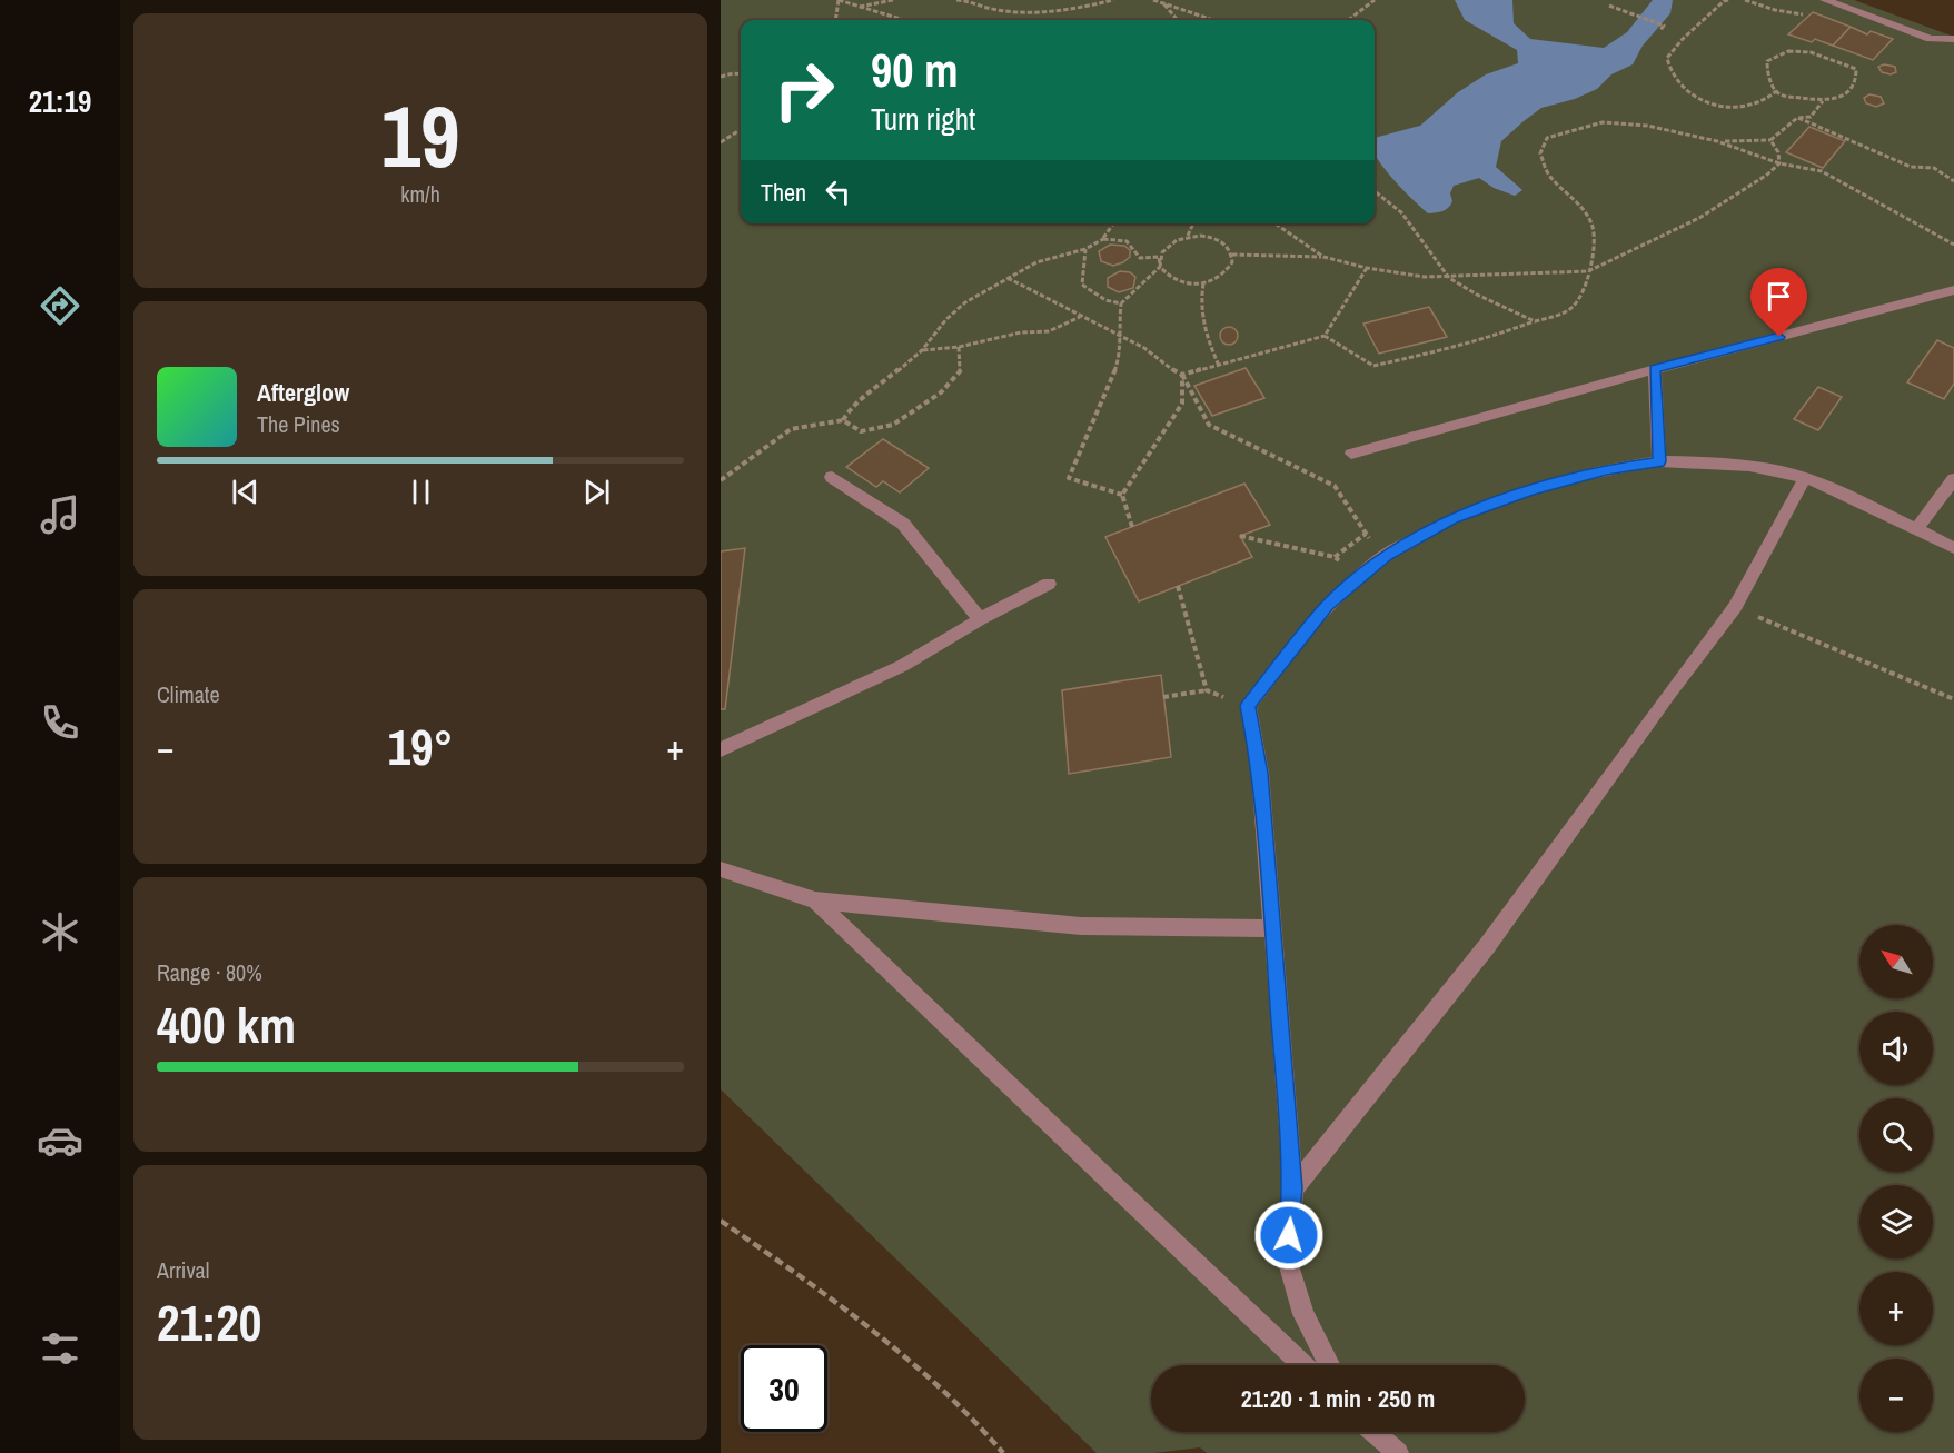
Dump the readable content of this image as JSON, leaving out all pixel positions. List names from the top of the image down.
{
  "north": "top left",
  "page": {
    "tabs": "21:19",
    "tile": [
      ["19", "km/h"],
      "Climate",
      ["Range · 80%", "400 km"],
      ["Arrival", "21:20"]
    ],
    "turn": ["90 m", "Turn right"],
    "then": "Then",
    "song": ["Afterglow", "The Pines"],
    "heat": ["−", "19°", "+"],
    "map_buttons": ["+", "−"],
    "limit": "30",
    "trip": "21:20 · 1 min · 250 m"
  }
}
